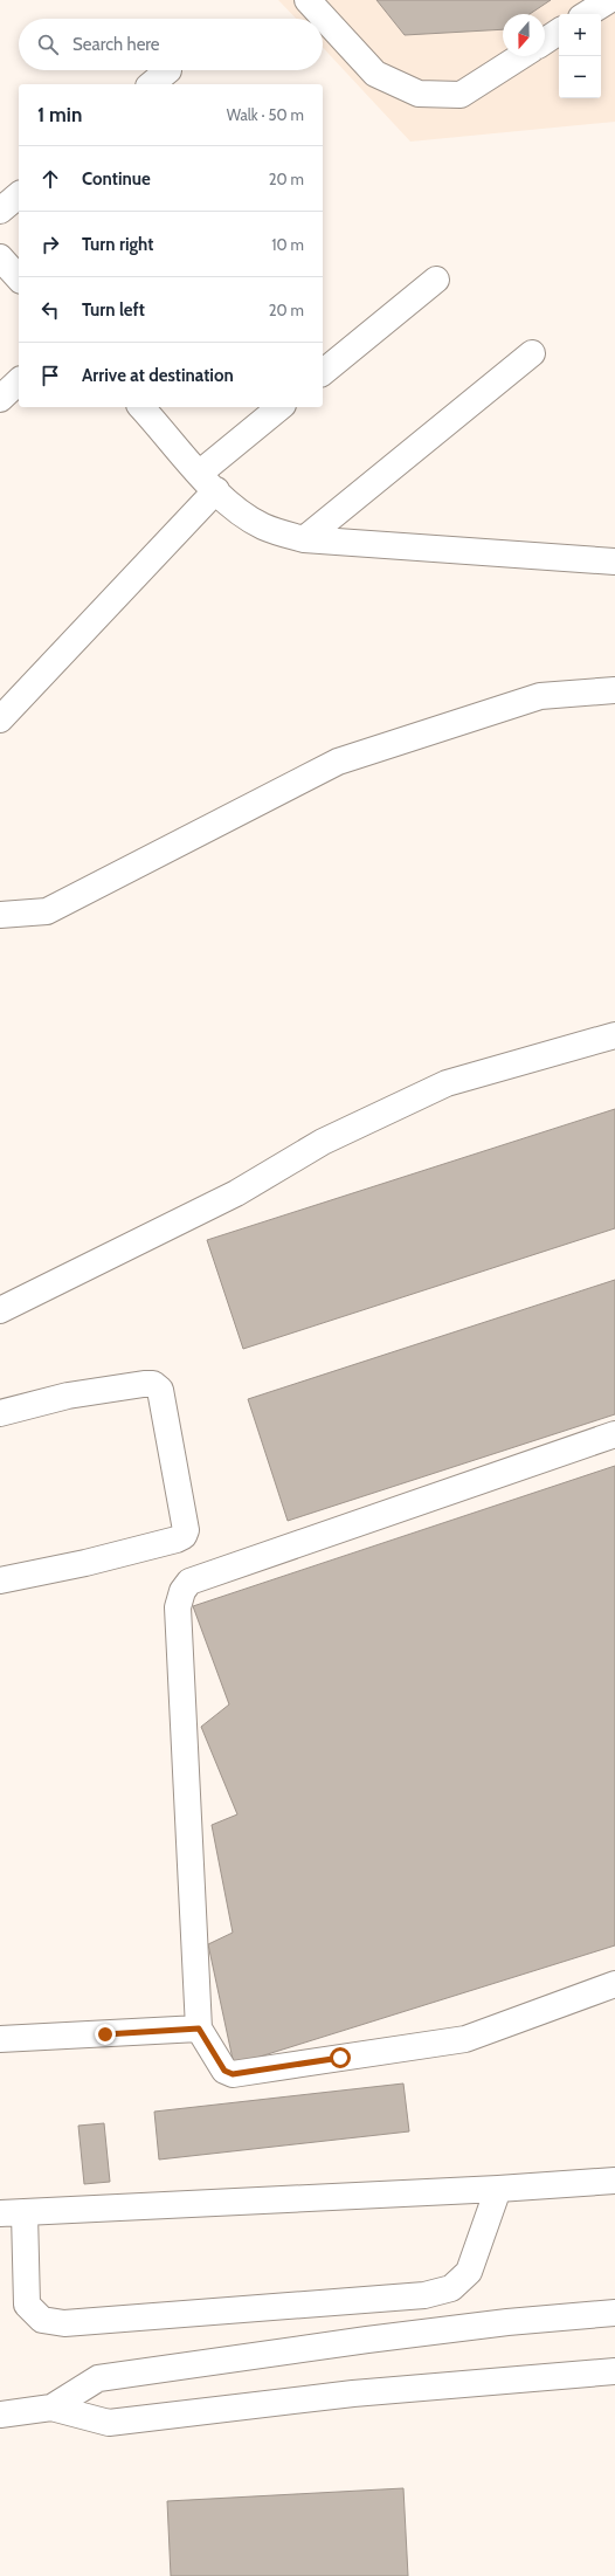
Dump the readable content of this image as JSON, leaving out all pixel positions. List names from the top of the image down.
{
  "north": "bottom",
  "page": {
    "map_buttons": ["+", "−"],
    "search": "Search here",
    "heading": ["1 min", "Walk · 50 m"],
    "list": [
      ["Continue", "20 m"],
      ["Turn right", "10 m"],
      ["Turn left", "20 m"],
      "Arrive at destination"
    ]
  }
}
